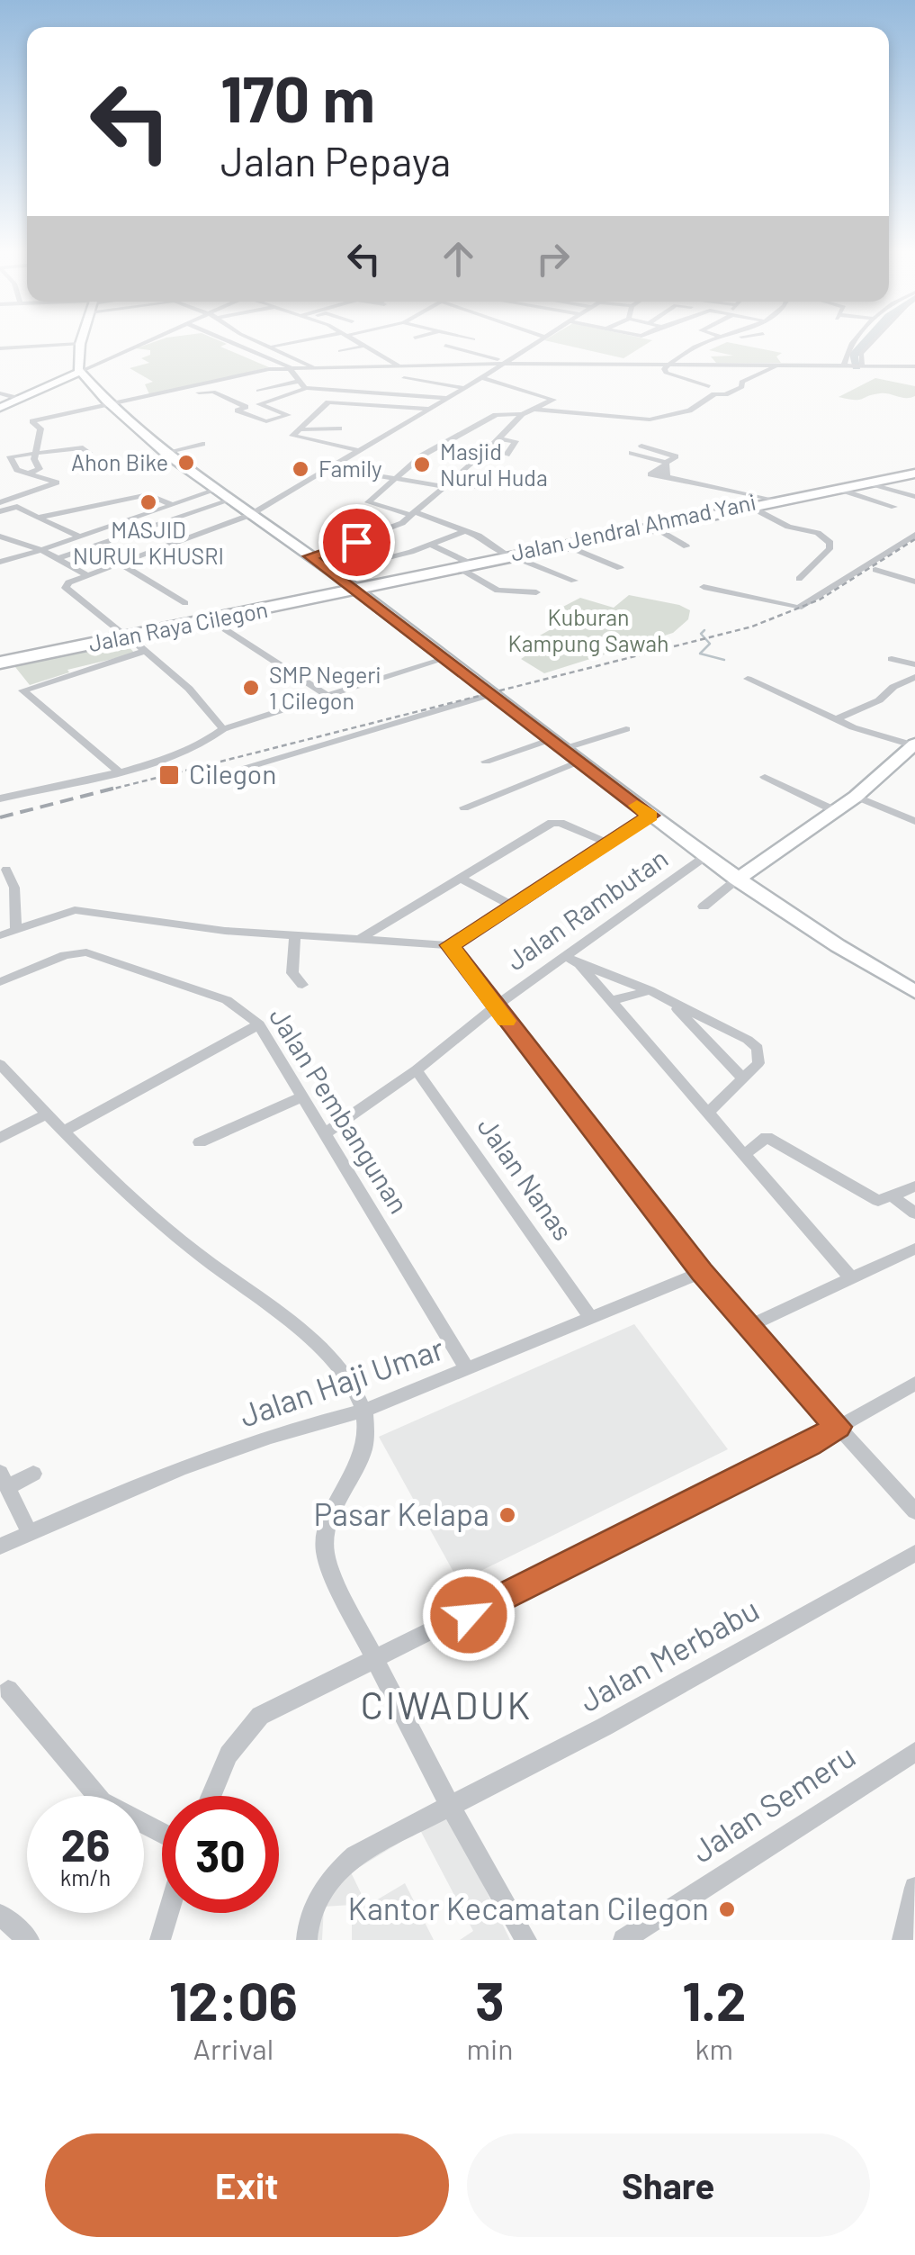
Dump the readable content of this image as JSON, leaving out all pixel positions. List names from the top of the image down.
{
  "streets": {
    "highway": ["Jalan Jendral Ahmad Yani", "Jalan Raya Cilegon"],
    "street": [
      "Jalan Rambutan",
      "Jalan Pembangunan",
      "Jalan Nanas",
      "Jalan Haji Umar",
      "Jalan Merbabu",
      "Jalan Semeru"
    ]
  },
  "crossings": [
    ["Jalan Jendral Ahmad Yani", "Jalan Raya Cilegon"],
    ["Jalan Rambutan", "Jalan Pembangunan"],
    ["Jalan Rambutan", "Jalan Nanas"],
    ["Jalan Pembangunan", "Jalan Haji Umar"],
    ["Jalan Nanas", "Jalan Haji Umar"]
  ],
  "districts": ["CIWADUK"],
  "parks": ["Kuburan Kampung Sawah"],
  "places": {
    "other": [
      "Ahon Bike",
      "Masjid Nurul Huda",
      "Family",
      "MASJID NURUL KHUSRI",
      "SMP Negeri 1 Cilegon",
      "Pasar Kelapa",
      "Kantor Kecamatan Cilegon"
    ],
    "transit": ["Cilegon"]
  },
  "page": {
    "turn": ["170 m", "Jalan Pepaya"],
    "speed": "26 km/h",
    "limit": "30",
    "eta": [
      "12:06",
      "Arrival",
      "3",
      "min",
      "1.2",
      "km"
    ],
    "buttons": ["Exit", "Share"]
  }
}
